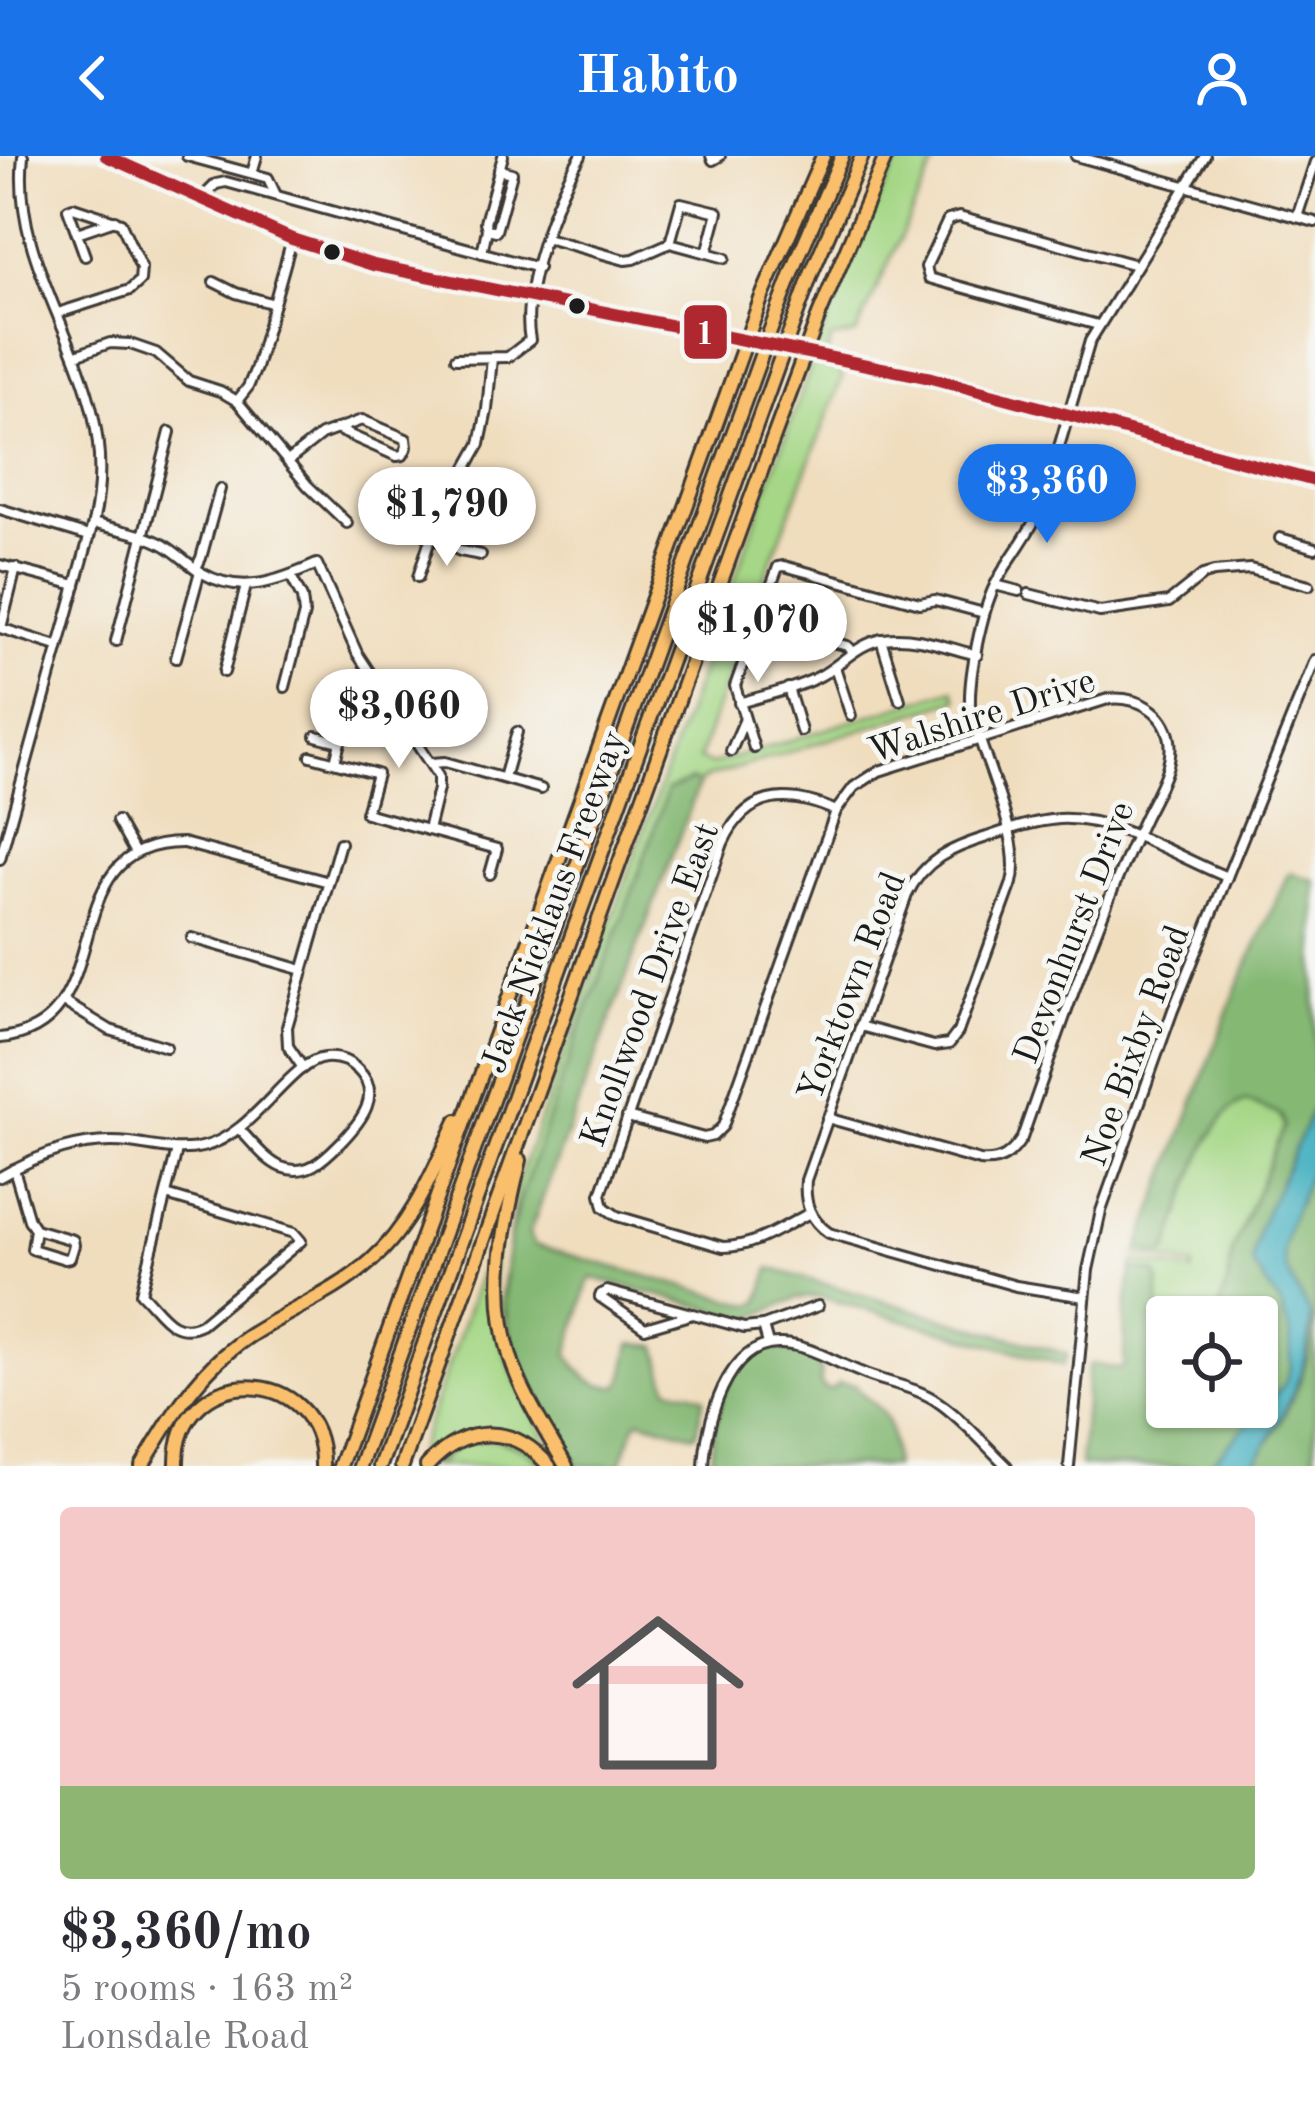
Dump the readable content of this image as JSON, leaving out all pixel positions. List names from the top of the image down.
{
  "streets": {
    "highway": ["Jack Nicklaus Freeway"],
    "street": [
      "Walshire Drive",
      "Devonhurst Drive",
      "Knollwood Drive East",
      "Yorktown Road",
      "Noe Bixby Road"
    ]
  },
  "crossings": [
    ["Walshire Drive", "Devonhurst Drive"],
    ["Walshire Drive", "Knollwood Drive East"],
    ["Devonhurst Drive", "Yorktown Road"],
    ["Knollwood Drive East", "Yorktown Road"],
    ["Yorktown Road", "Noe Bixby Road"]
  ],
  "lines": ["transit line 1"],
  "page": {
    "header": "Habito",
    "price": [
      "$3,360",
      "$1,790",
      "$1,070",
      "$3,060"
    ],
    "list": [
      {
        "name": "$3,360/mo",
        "note": "5 rooms · 163 m² · Lonsdale Road"
      }
    ]
  }
}
